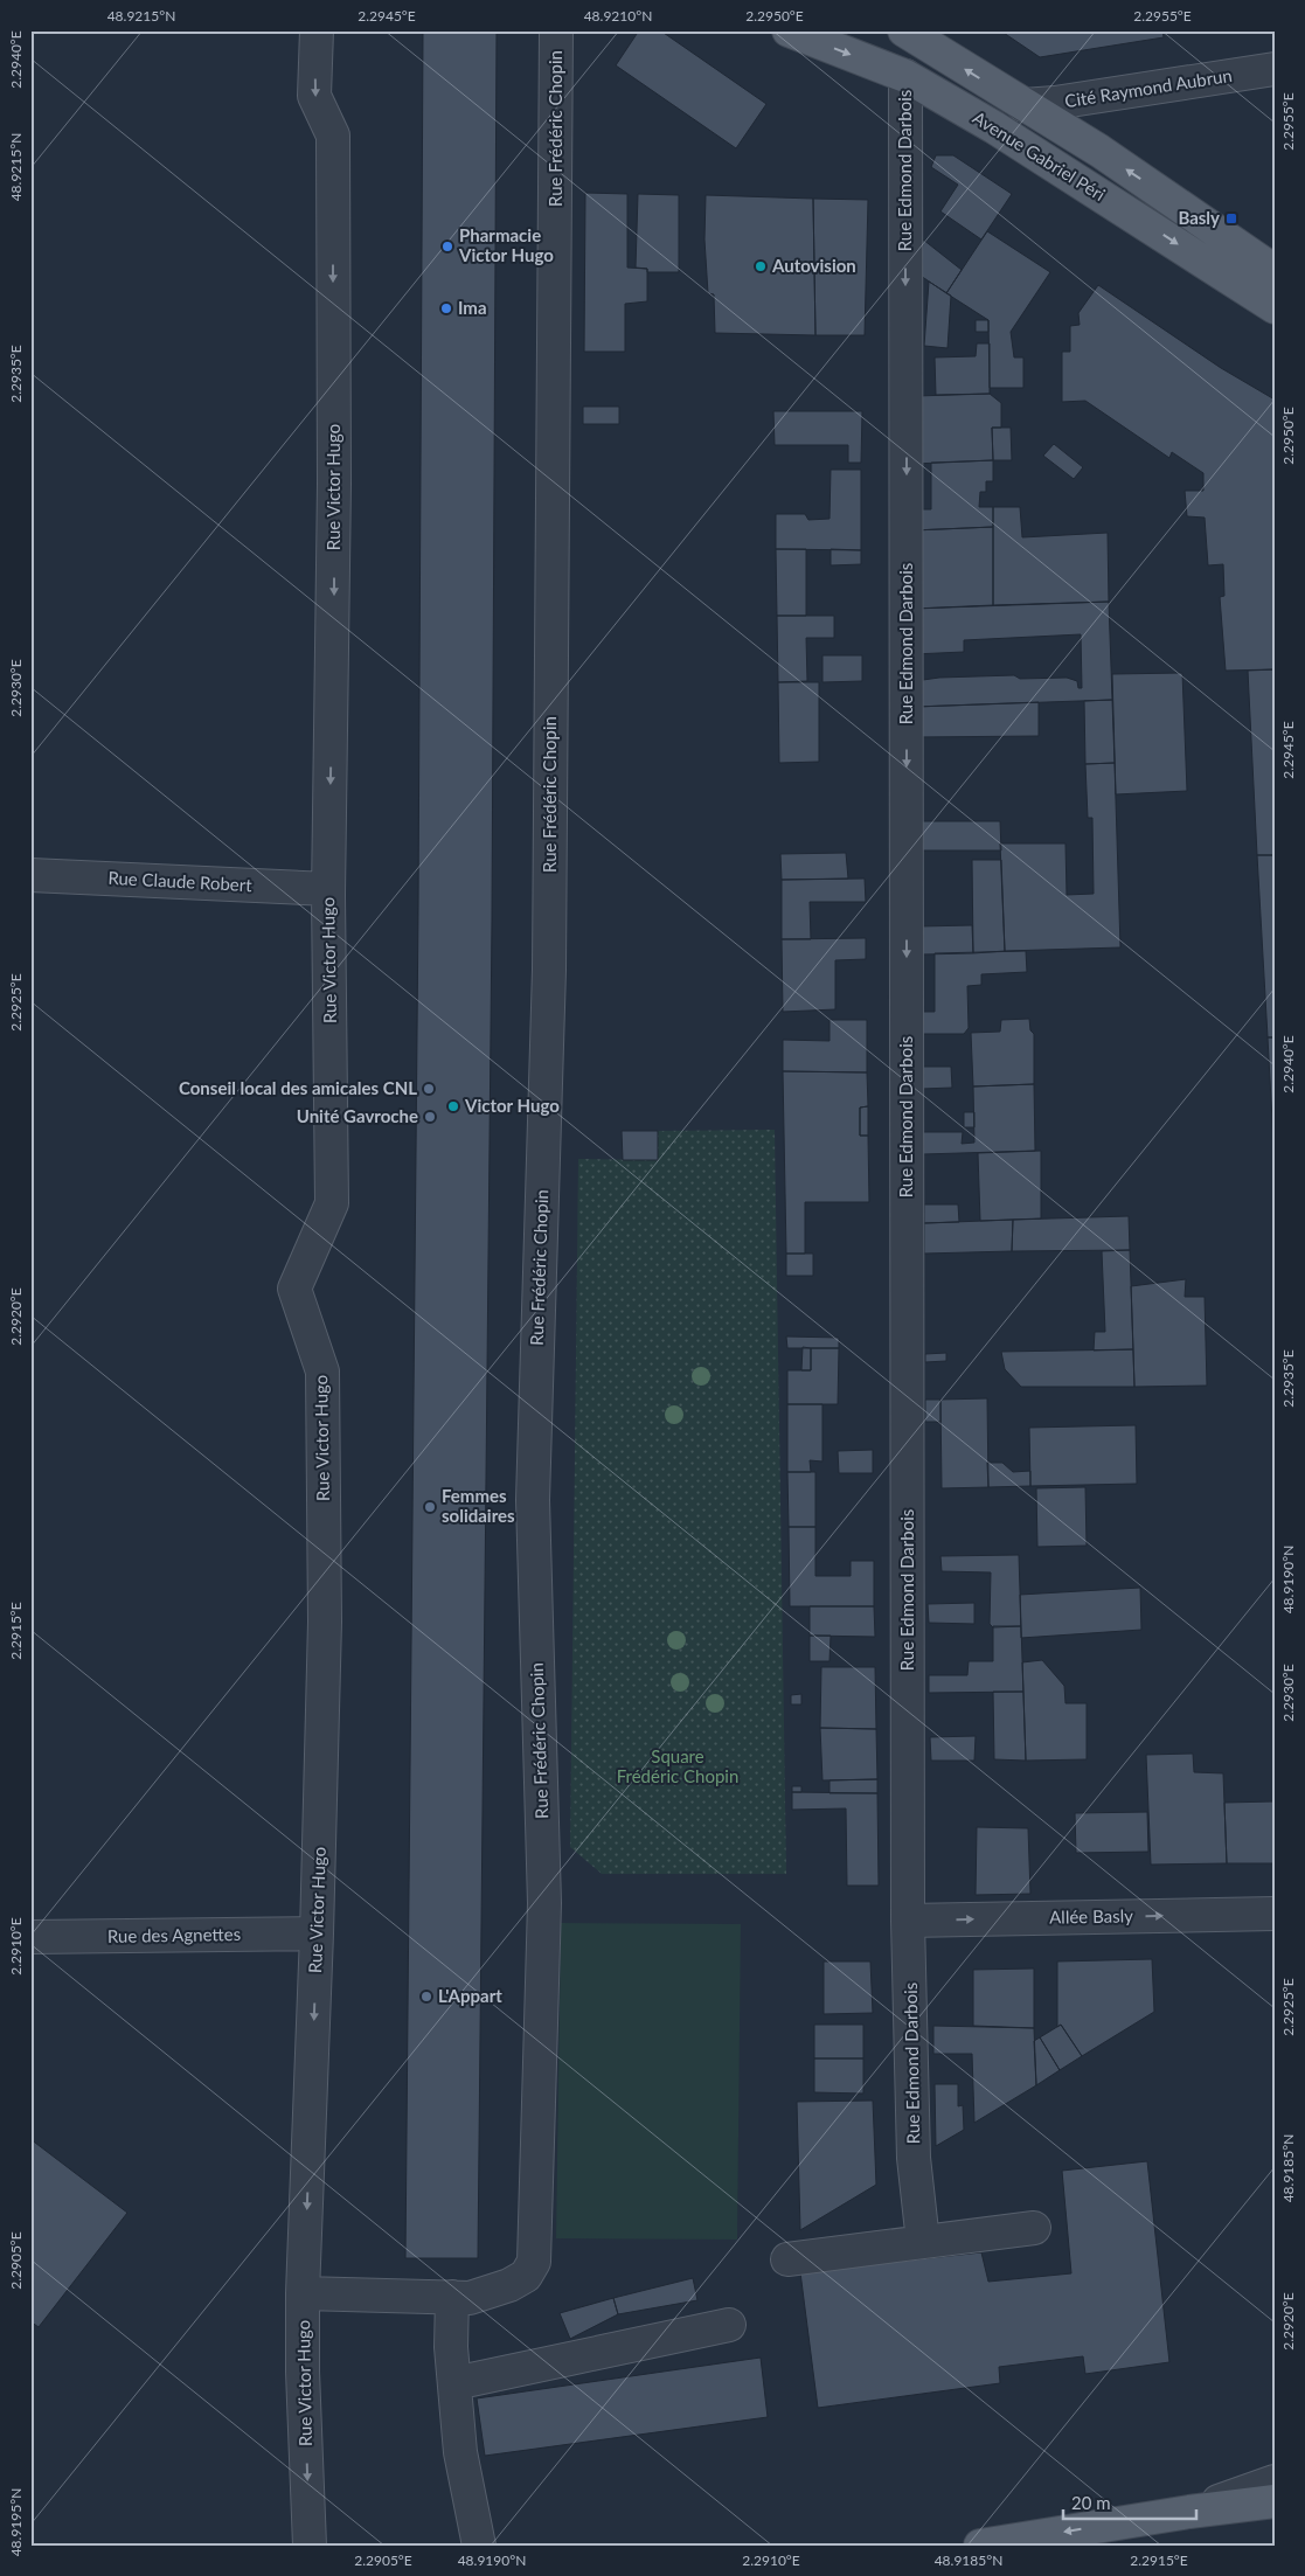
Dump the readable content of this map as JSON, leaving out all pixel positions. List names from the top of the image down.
{
  "streets": {
    "main road": ["Avenue Gabriel Péri"],
    "street": [
      "Cité Raymond Aubrun",
      "Rue Frédéric Chopin",
      "Rue Edmond Darbois",
      "Rue Victor Hugo",
      "Rue Claude Robert",
      "Allée Basly",
      "Rue des Agnettes"
    ]
  },
  "crossings": [
    ["Cité Raymond Aubrun", "Avenue Gabriel Péri"],
    ["Rue Frédéric Chopin", "Rue Victor Hugo"],
    ["Avenue Gabriel Péri", "Rue Edmond Darbois"],
    ["Rue Edmond Darbois", "Allée Basly"],
    ["Rue Victor Hugo", "Rue Claude Robert"],
    ["Rue Victor Hugo", "Rue des Agnettes"]
  ],
  "one_way": ["Rue Edmond Darbois", "Rue Victor Hugo", "Allée Basly"],
  "parks": ["Square Frédéric Chopin"],
  "places": {
    "transit": ["Basly"],
    "other": [
      "Pharmacie Victor Hugo",
      "Autovision",
      "Ima",
      "Conseil local des amicales CNL",
      "Victor Hugo",
      "Unité Gavroche",
      "Femmes solidaires",
      "L'Appart"
    ]
  },
  "scale_bar": "20 m",
  "coordinates": [
    "48.9215°N",
    "2.2945°E",
    "48.9210°N",
    "2.2950°E",
    "2.2955°E",
    "2.2940°E",
    "2.2935°E",
    "2.2930°E",
    "2.2925°E",
    "2.2920°E",
    "48.9190°N",
    "2.2915°E",
    "2.2910°E",
    "48.9185°N",
    "2.2905°E",
    "48.9195°N"
  ]
}
